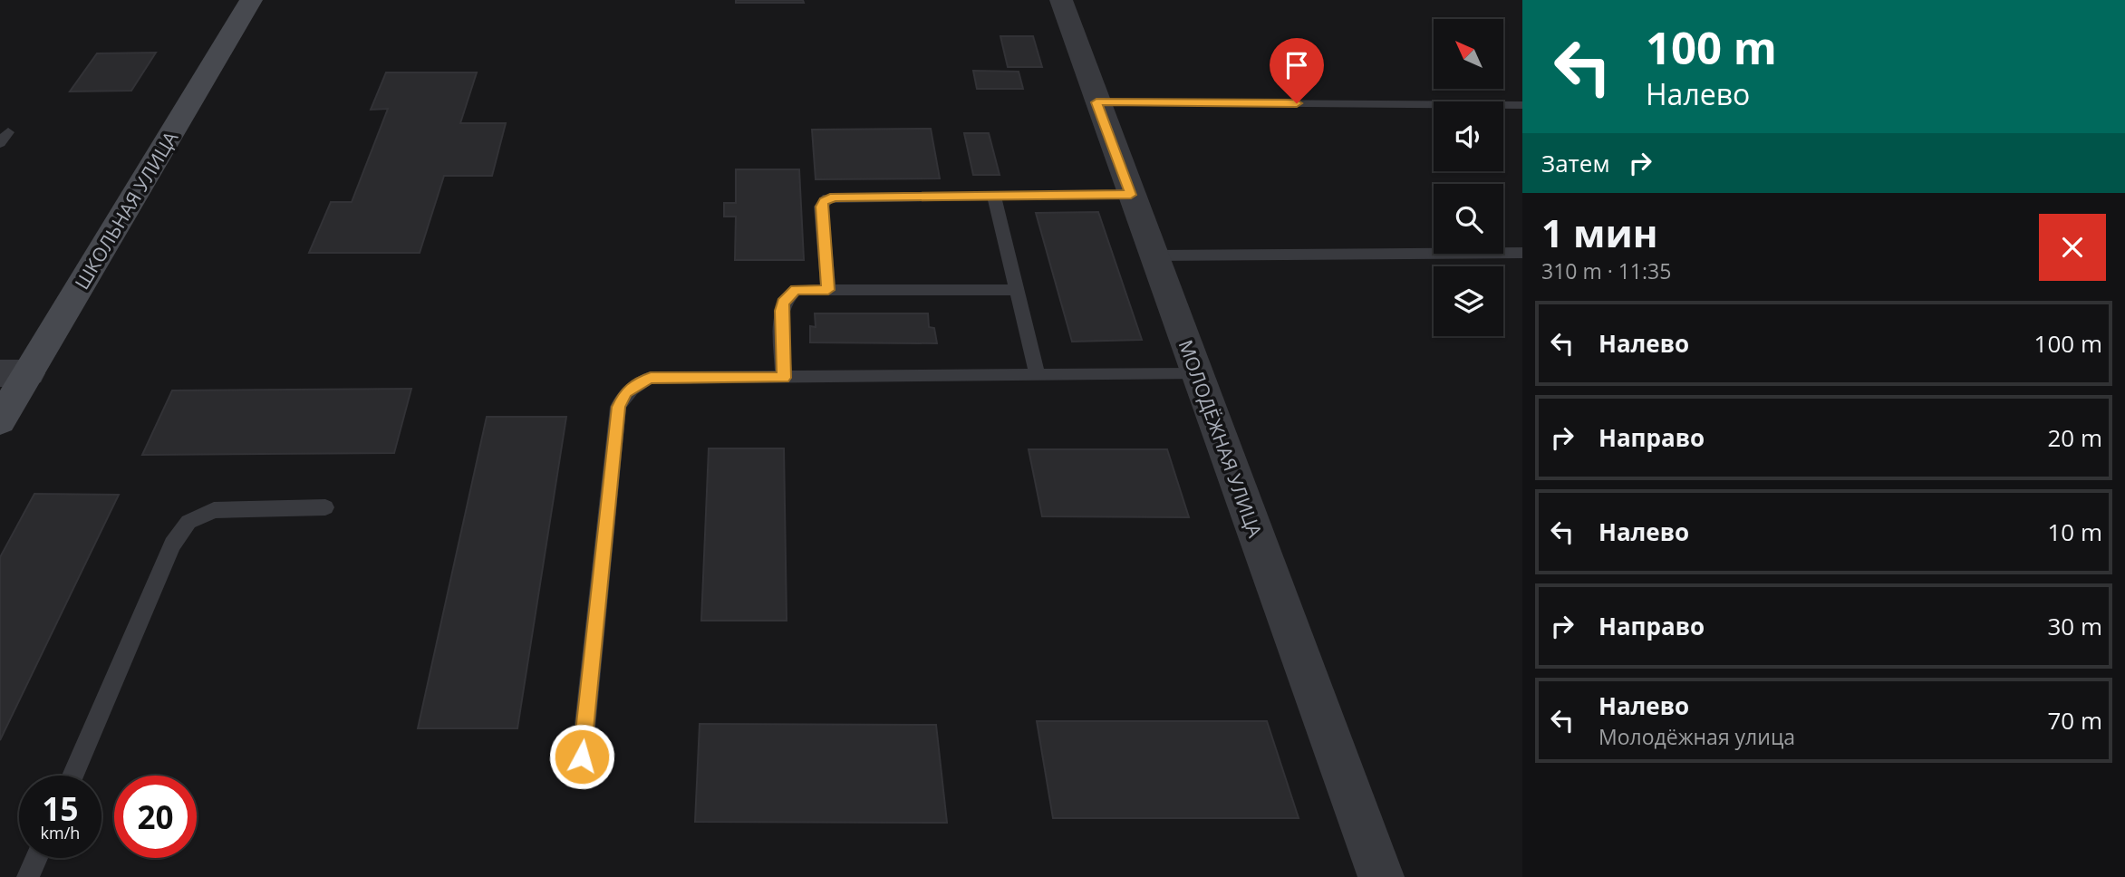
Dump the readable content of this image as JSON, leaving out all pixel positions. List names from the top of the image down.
{
  "streets": {
    "street": ["ШКОЛЬНАЯ УЛИЦА", "МОЛОДЁЖНАЯ УЛИЦА"]
  },
  "north": "top left",
  "page": {
    "turn": ["100 m", "Налево"],
    "then": "Затем",
    "heading": ["1 мин", "310 m · 11:35"],
    "list": [
      {
        "name": "Налево",
        "value": "100 m"
      },
      {
        "name": "Направо",
        "value": "20 m"
      },
      {
        "name": "Налево",
        "value": "10 m"
      },
      {
        "name": "Направо",
        "value": "30 m"
      },
      {
        "name": "Налево",
        "note": "Молодёжная улица",
        "value": "70 m"
      }
    ],
    "speed": "15 km/h",
    "limit": "20"
  }
}
